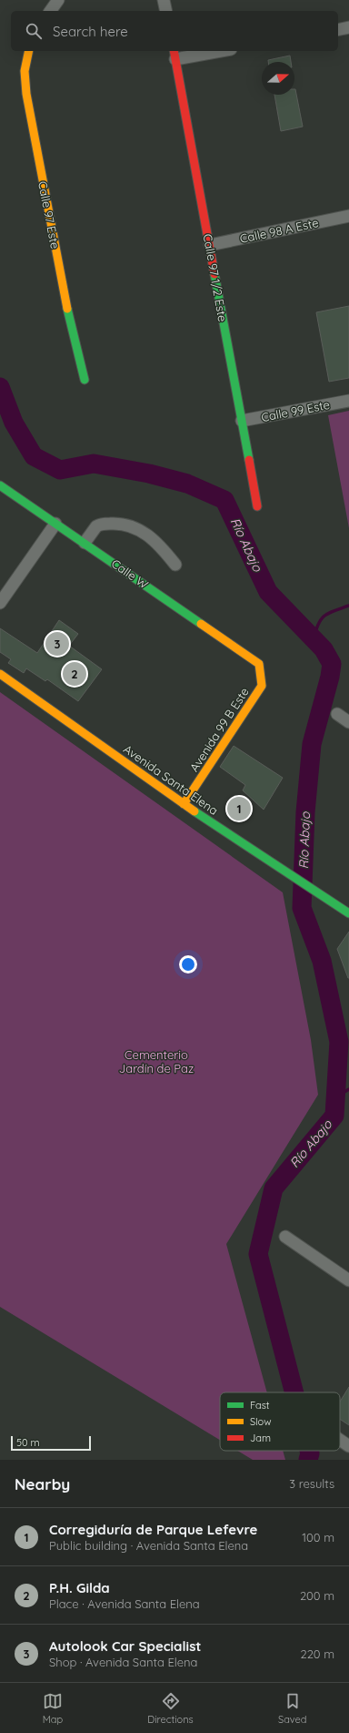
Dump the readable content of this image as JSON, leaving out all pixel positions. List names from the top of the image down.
{
  "streets": {
    "street": [
      "Calle 97 Este",
      "Calle 98 A Este",
      "Calle 97 1/2 Este",
      "Calle 99 Este",
      "Calle W",
      "Avenida 99 B Este",
      "Avenida Santa Elena"
    ]
  },
  "crossings": [
    ["Calle 98 A Este", "Calle 97 1/2 Este"],
    ["Calle 97 1/2 Este", "Calle 99 Este"],
    ["Calle W", "Avenida 99 B Este"],
    ["Avenida 99 B Este", "Avenida Santa Elena"]
  ],
  "water": ["Río Abajo"],
  "parks": ["Cementerio Jardín de Paz"],
  "legend": ["Fast", "Slow", "Jam"],
  "scale_bar": "50 m",
  "north": "right",
  "page": {
    "search": "Search here",
    "pins": ["3", "2", "1"],
    "scale": "50 m",
    "heading": ["Nearby", "3 results"],
    "list": [
      {
        "mark": "1",
        "name": "Corregiduría de Parque Lefevre",
        "note": "Public building · Avenida Santa Elena",
        "value": "100 m"
      },
      {
        "mark": "2",
        "name": "P.H. Gilda",
        "note": "Place · Avenida Santa Elena",
        "value": "200 m"
      },
      {
        "mark": "3",
        "name": "Autolook Car Specialist",
        "note": "Shop · Avenida Santa Elena",
        "value": "220 m"
      }
    ],
    "nav": ["Map", "Directions", "Saved"]
  }
}
